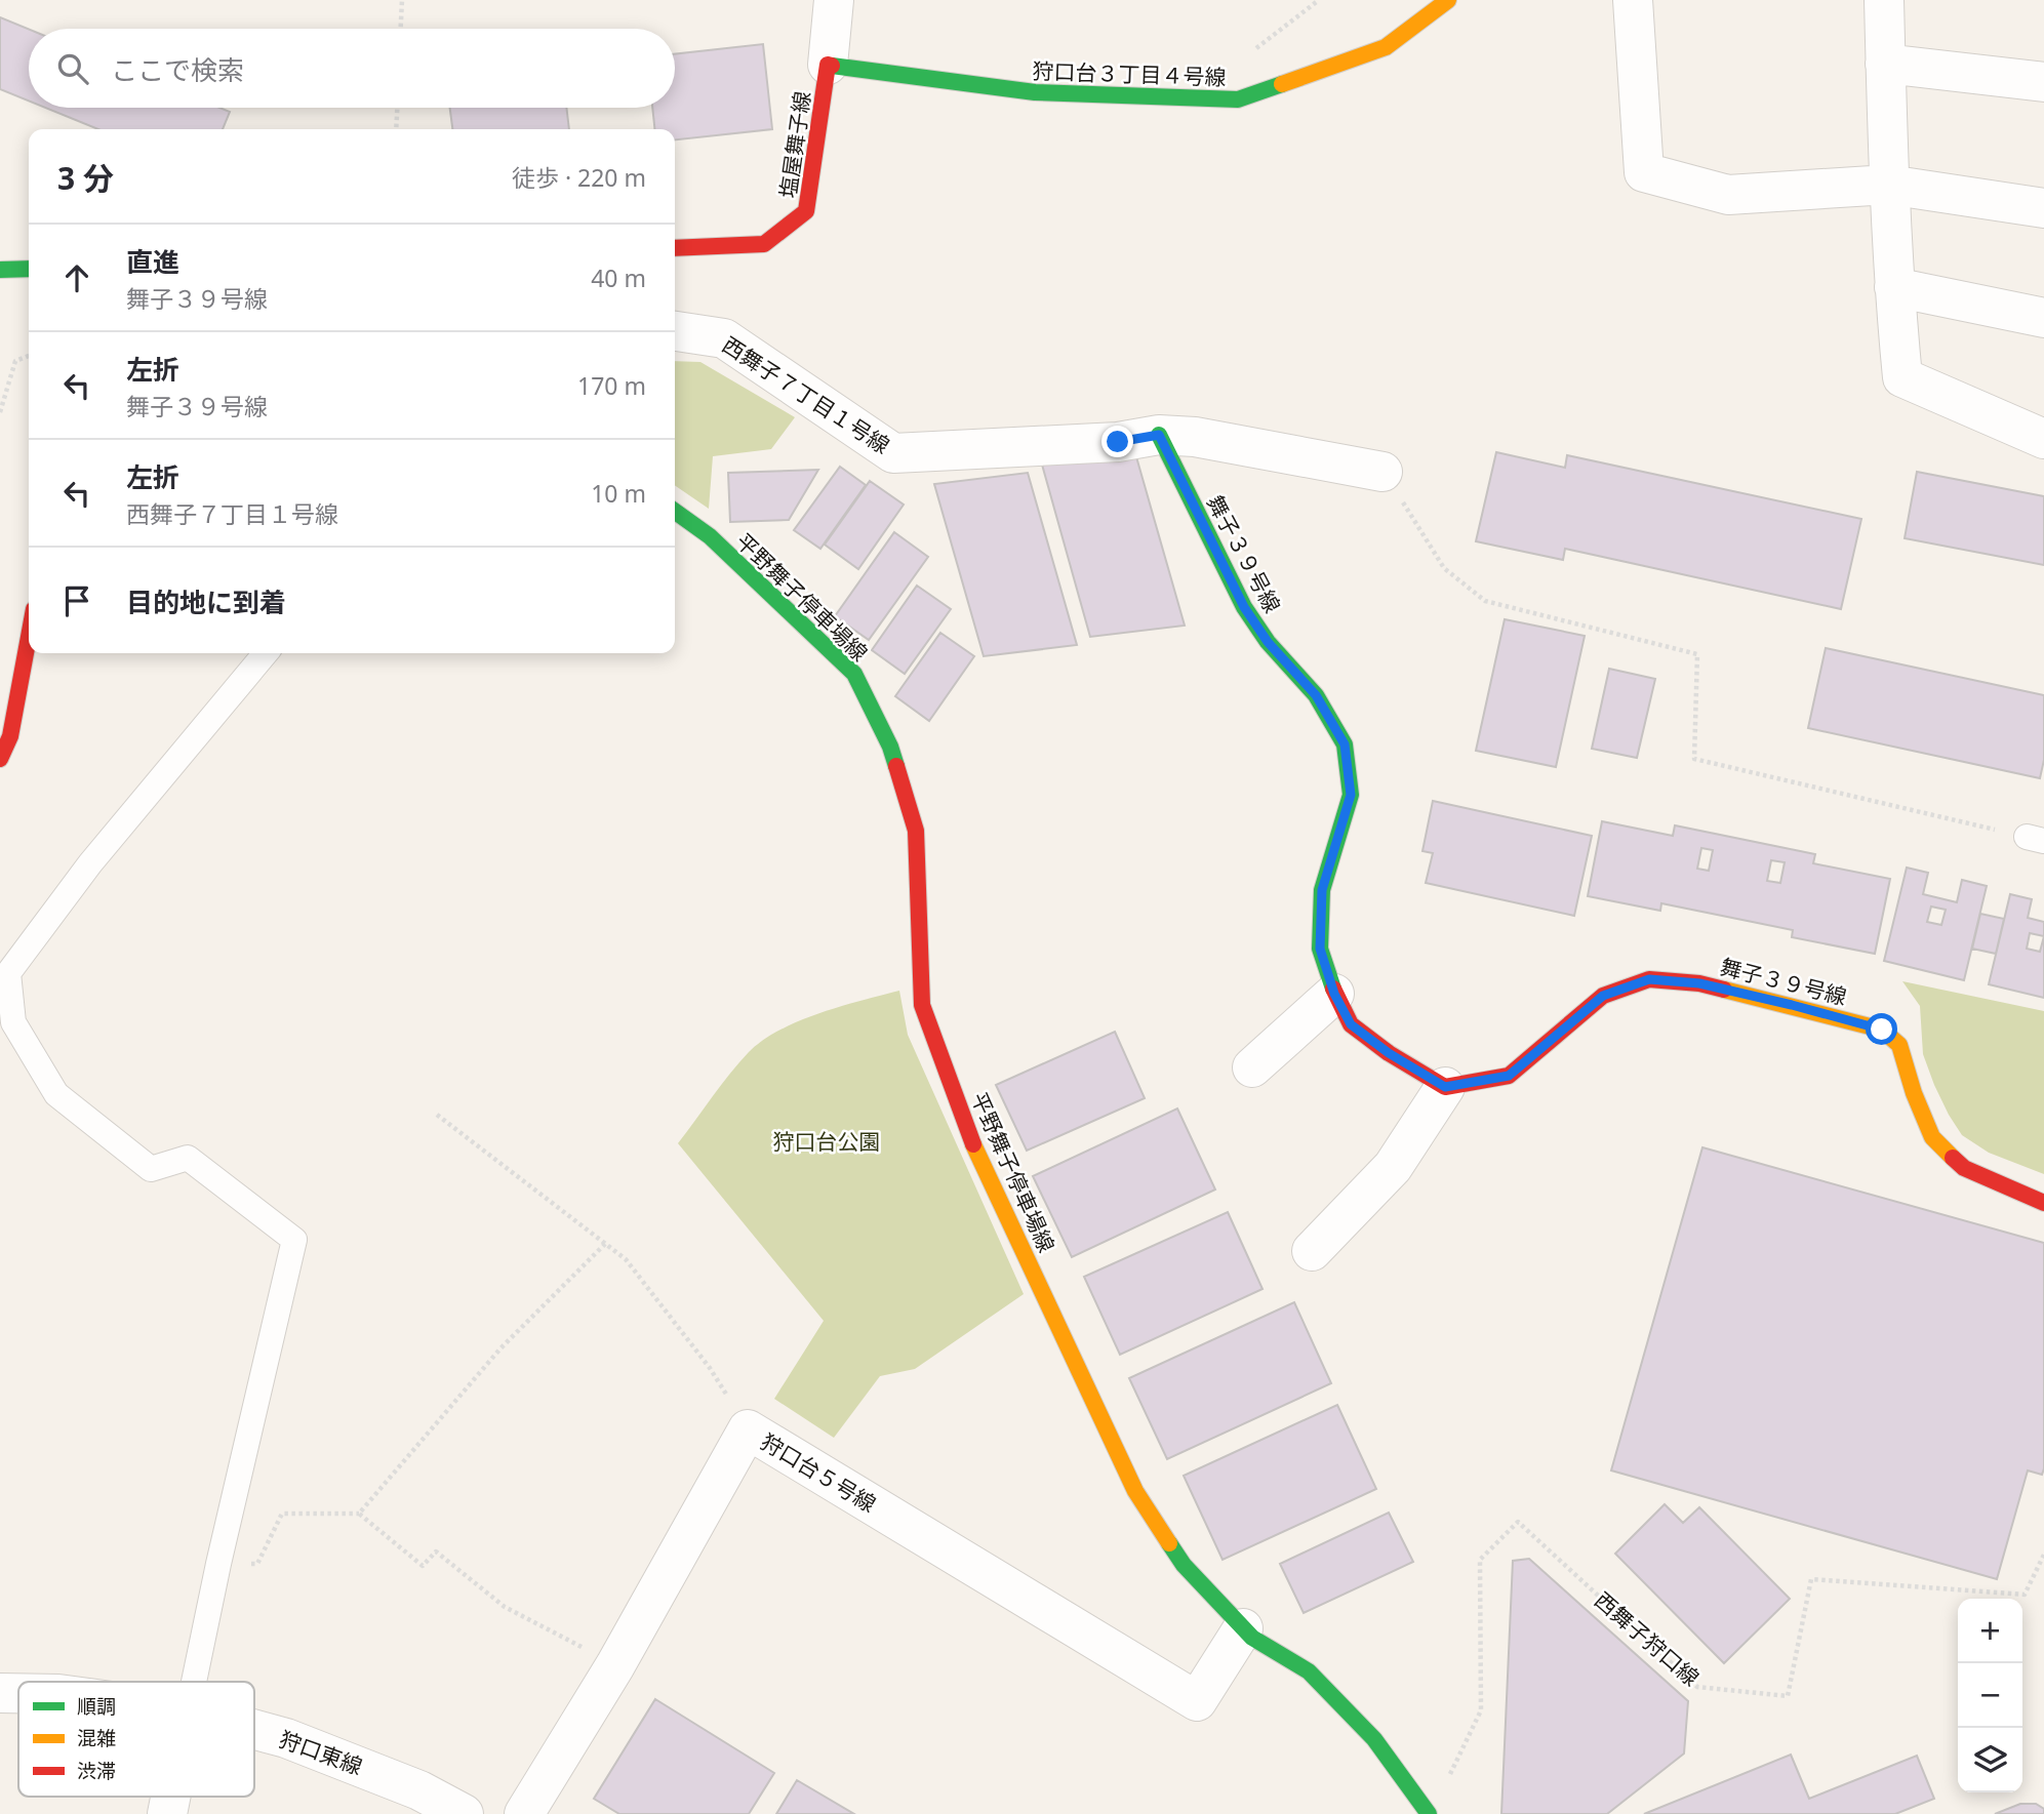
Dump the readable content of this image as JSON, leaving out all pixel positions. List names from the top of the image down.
{
  "streets": {
    "street": [
      "狩口台３丁目４号線",
      "塩屋舞子線",
      "西舞子７丁目１号線",
      "舞子３９号線",
      "平野舞子停車場線",
      "狩口台５号線",
      "狩口東線"
    ],
    "path": ["西舞子狩口線"]
  },
  "crossings": [
    ["狩口台３丁目４号線", "塩屋舞子線"],
    ["西舞子７丁目１号線", "舞子３９号線"],
    ["平野舞子停車場線", "狩口台５号線"]
  ],
  "parks": ["狩口台公園"],
  "legend": ["順調", "混雑", "渋滞"],
  "page": {
    "search": "ここで検索",
    "heading": ["3 分", "徒歩 · 220 m"],
    "list": [
      ["直進", "舞子３９号線", "40 m"],
      ["左折", "舞子３９号線", "170 m"],
      ["左折", "西舞子７丁目１号線", "10 m"],
      "目的地に到着"
    ],
    "map_buttons": ["+", "−"]
  }
}
